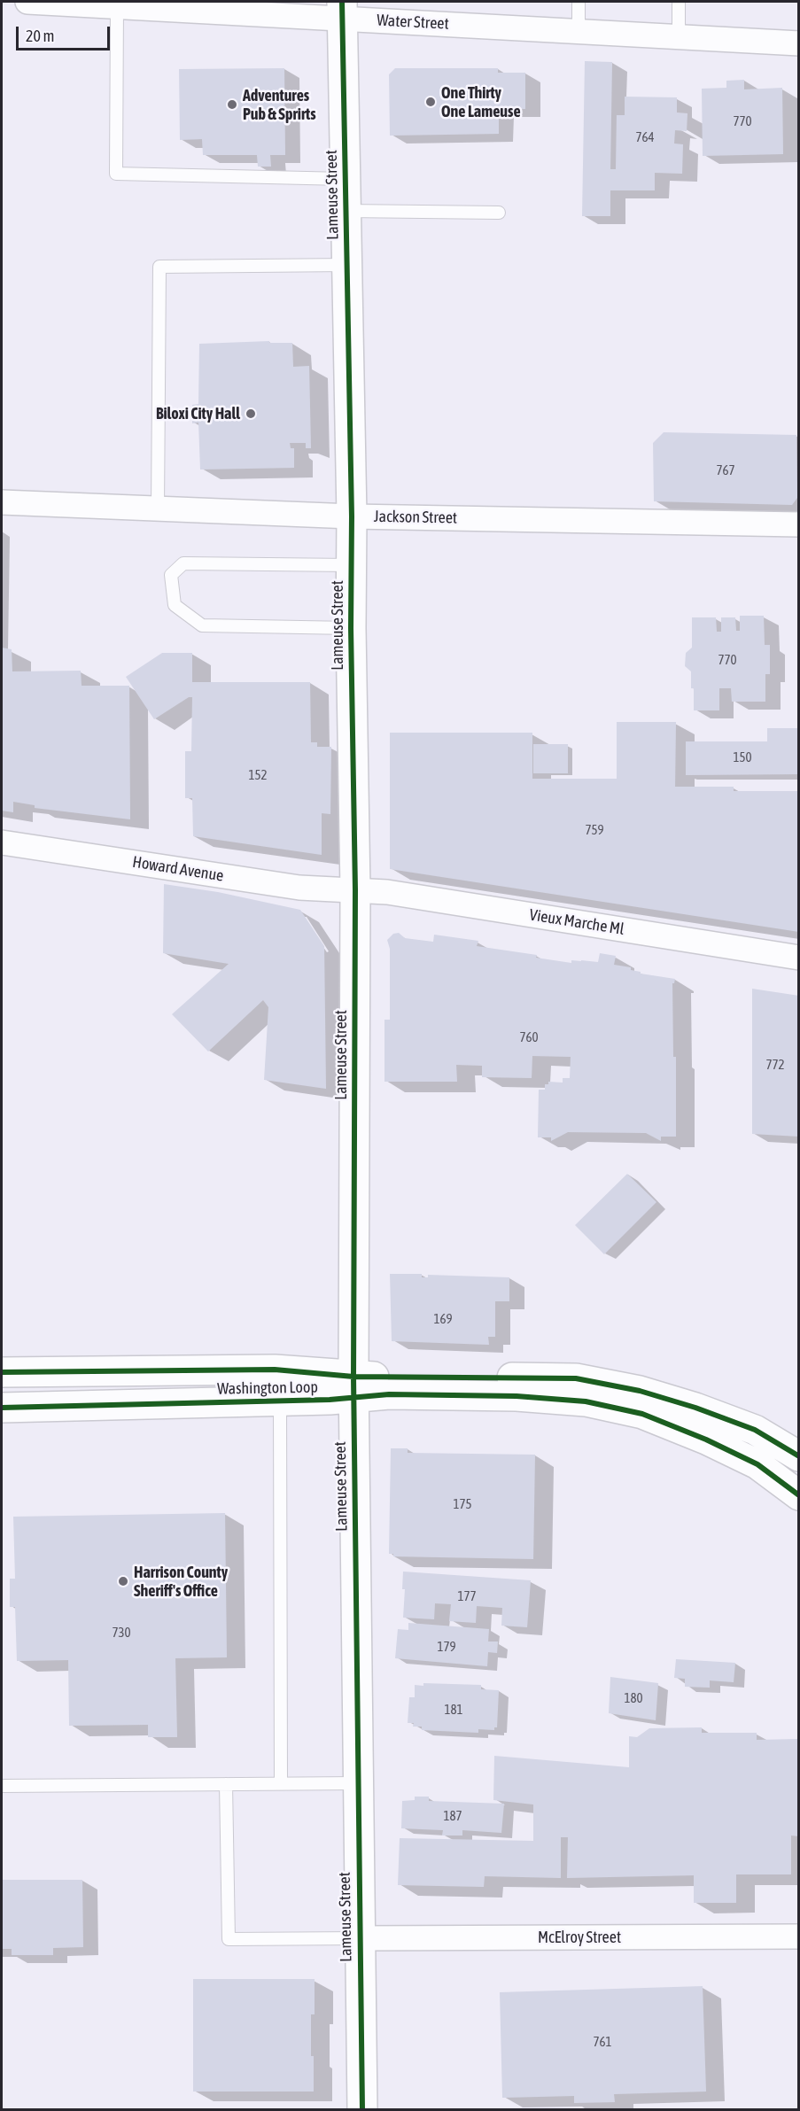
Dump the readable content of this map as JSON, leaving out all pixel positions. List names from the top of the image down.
{
  "streets": {
    "street": [
      "Water Street",
      "Lameuse Street",
      "Jackson Street",
      "Howard Avenue",
      "Vieux Marche Ml",
      "Washington Loop",
      "McElroy Street"
    ]
  },
  "crossings": [
    ["Water Street", "Lameuse Street"],
    ["Lameuse Street", "Jackson Street"],
    ["Lameuse Street", "Howard Avenue"],
    ["Lameuse Street", "Vieux Marche Ml"],
    ["Lameuse Street", "Washington Loop"],
    ["Lameuse Street", "McElroy Street"],
    ["Howard Avenue", "Vieux Marche Ml"]
  ],
  "places": [
    "One Thirty One Lameuse",
    "Adventures Pub & Sprirts",
    "Biloxi City Hall",
    "Harrison County Sheriff's Office"
  ],
  "house_numbers": [
    "770",
    "764",
    "767",
    "770",
    "150",
    "152",
    "759",
    "760",
    "772",
    "169",
    "175",
    "177",
    "730",
    "179",
    "180",
    "181",
    "187",
    "761"
  ],
  "scale_bar": "20 m"
}
